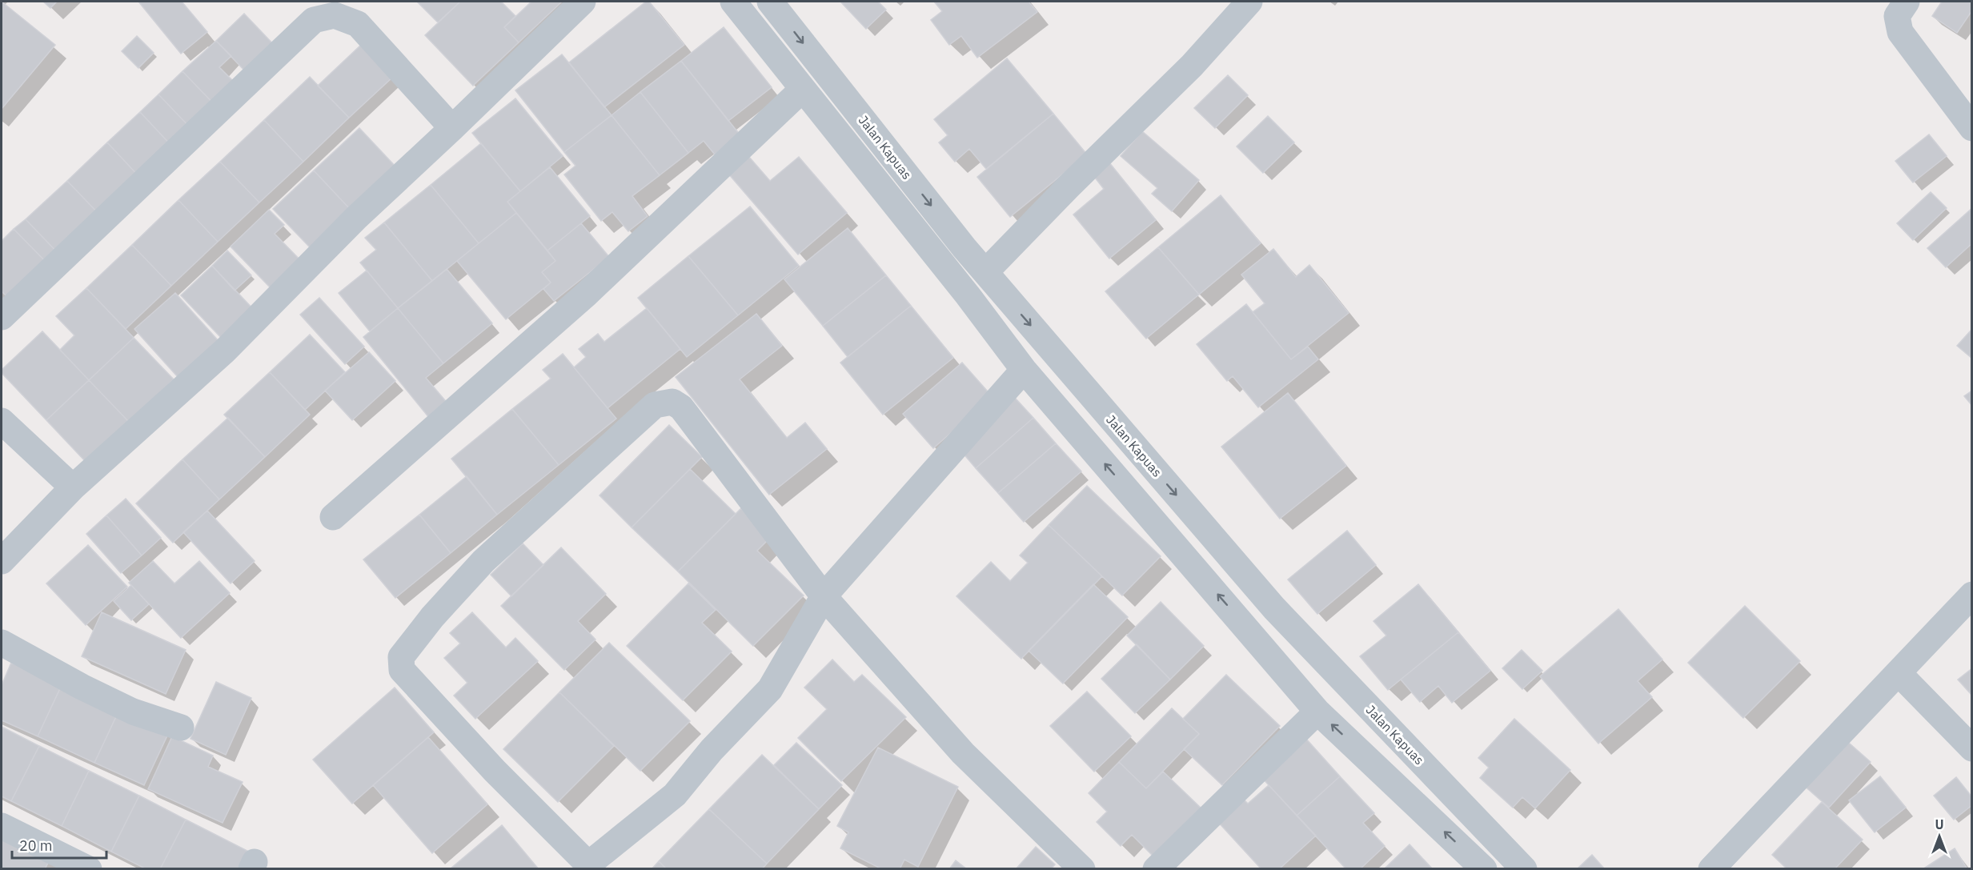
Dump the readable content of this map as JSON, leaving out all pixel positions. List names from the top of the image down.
{
  "streets": {
    "street": ["Jalan Kapuas"]
  },
  "scale_bar": "20 m",
  "north": "top"
}
